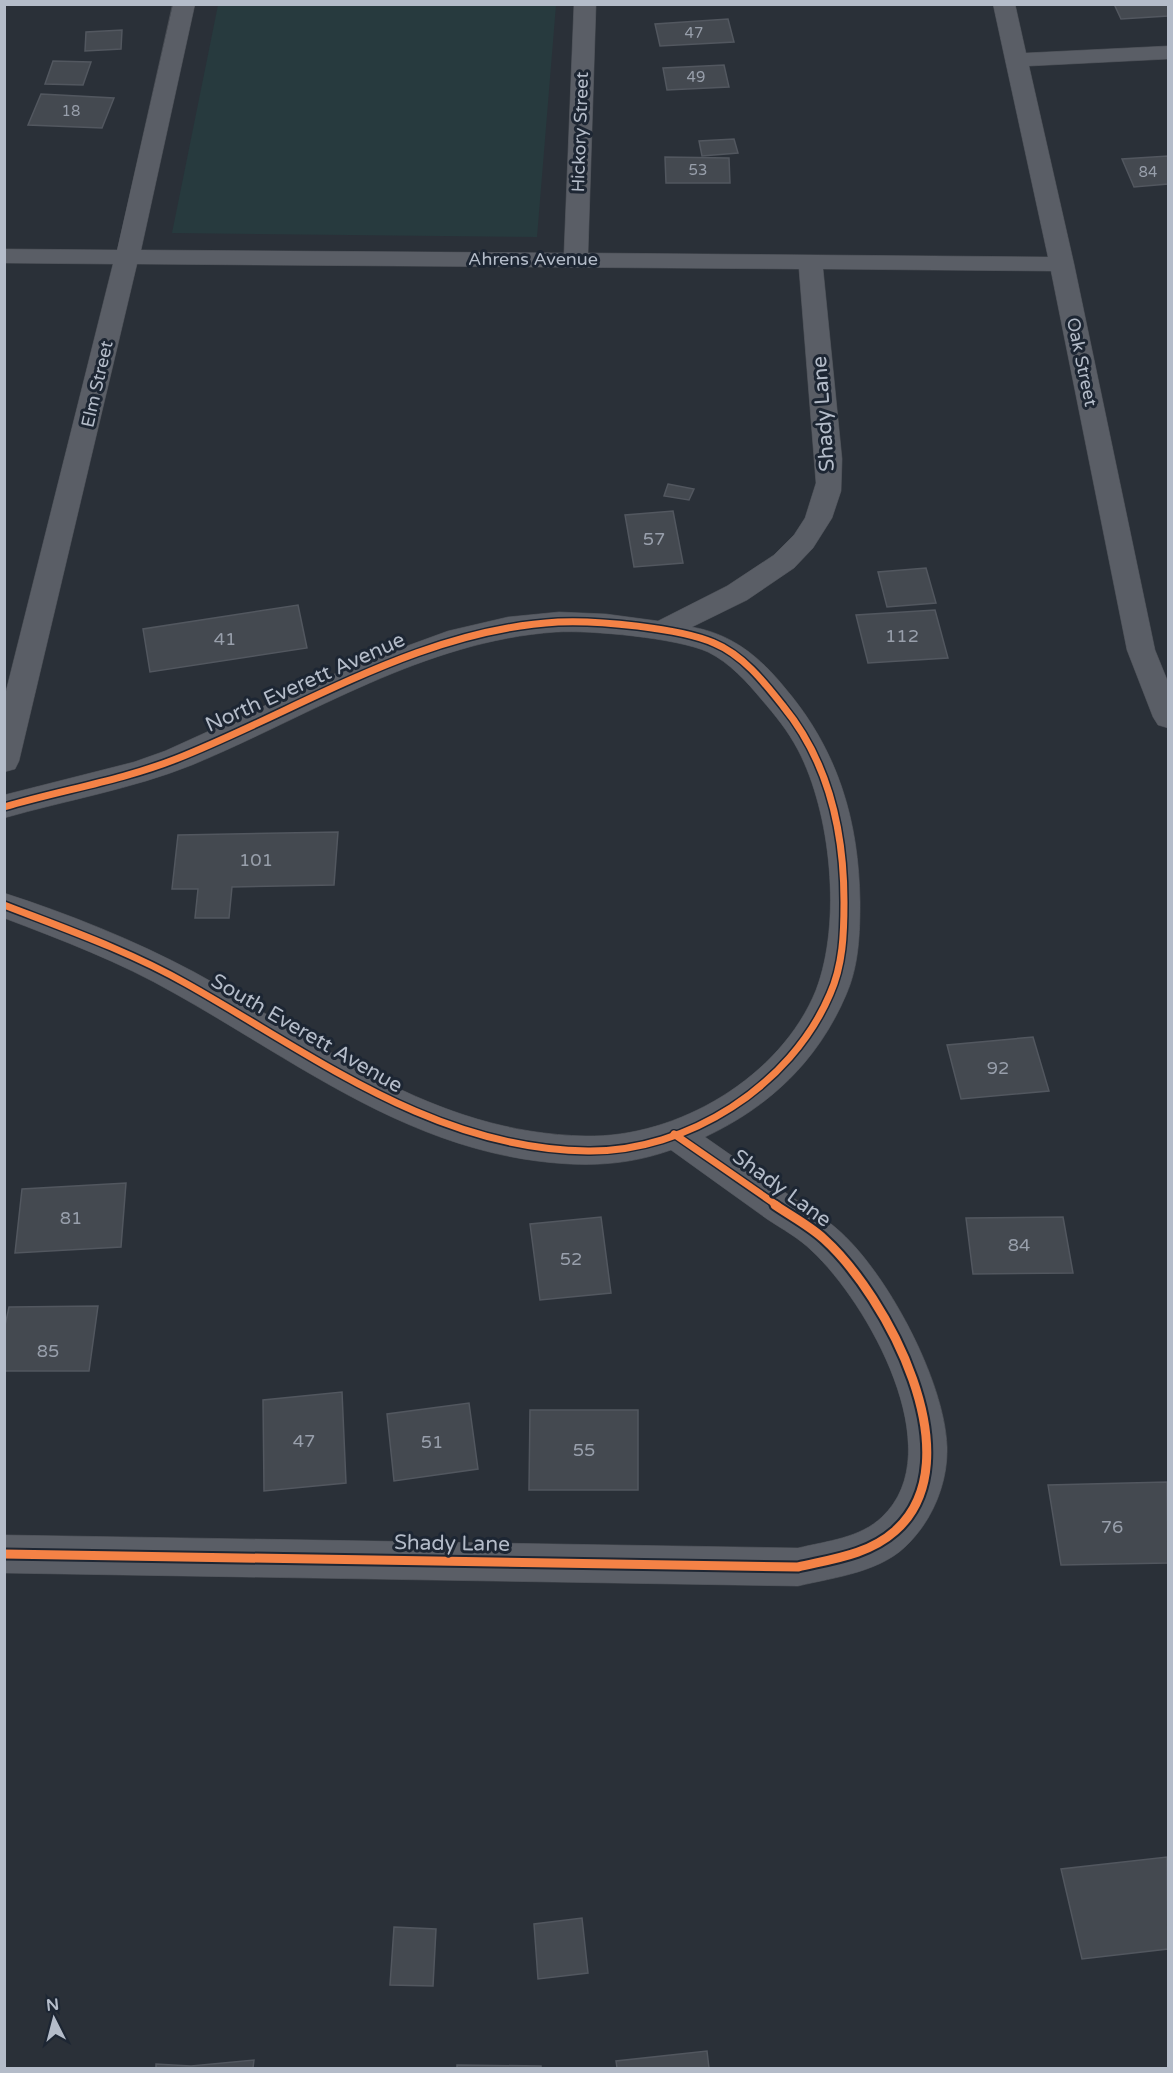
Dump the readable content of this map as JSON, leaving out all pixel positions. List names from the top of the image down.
{
  "streets": {
    "street": [
      "Hickory Street",
      "Ahrens Avenue",
      "Oak Street",
      "Elm Street",
      "Shady Lane",
      "North Everett Avenue",
      "South Everett Avenue"
    ]
  },
  "crossings": [
    ["Hickory Street", "Ahrens Avenue"],
    ["Ahrens Avenue", "Oak Street"],
    ["Ahrens Avenue", "Elm Street"],
    ["Ahrens Avenue", "Shady Lane"],
    ["Shady Lane", "North Everett Avenue"],
    ["Shady Lane", "South Everett Avenue"]
  ],
  "house_numbers": [
    "47",
    "49",
    "18",
    "53",
    "84",
    "57",
    "112",
    "41",
    "101",
    "92",
    "81",
    "84",
    "52",
    "85",
    "47",
    "51",
    "55",
    "76"
  ],
  "north": "top"
}
